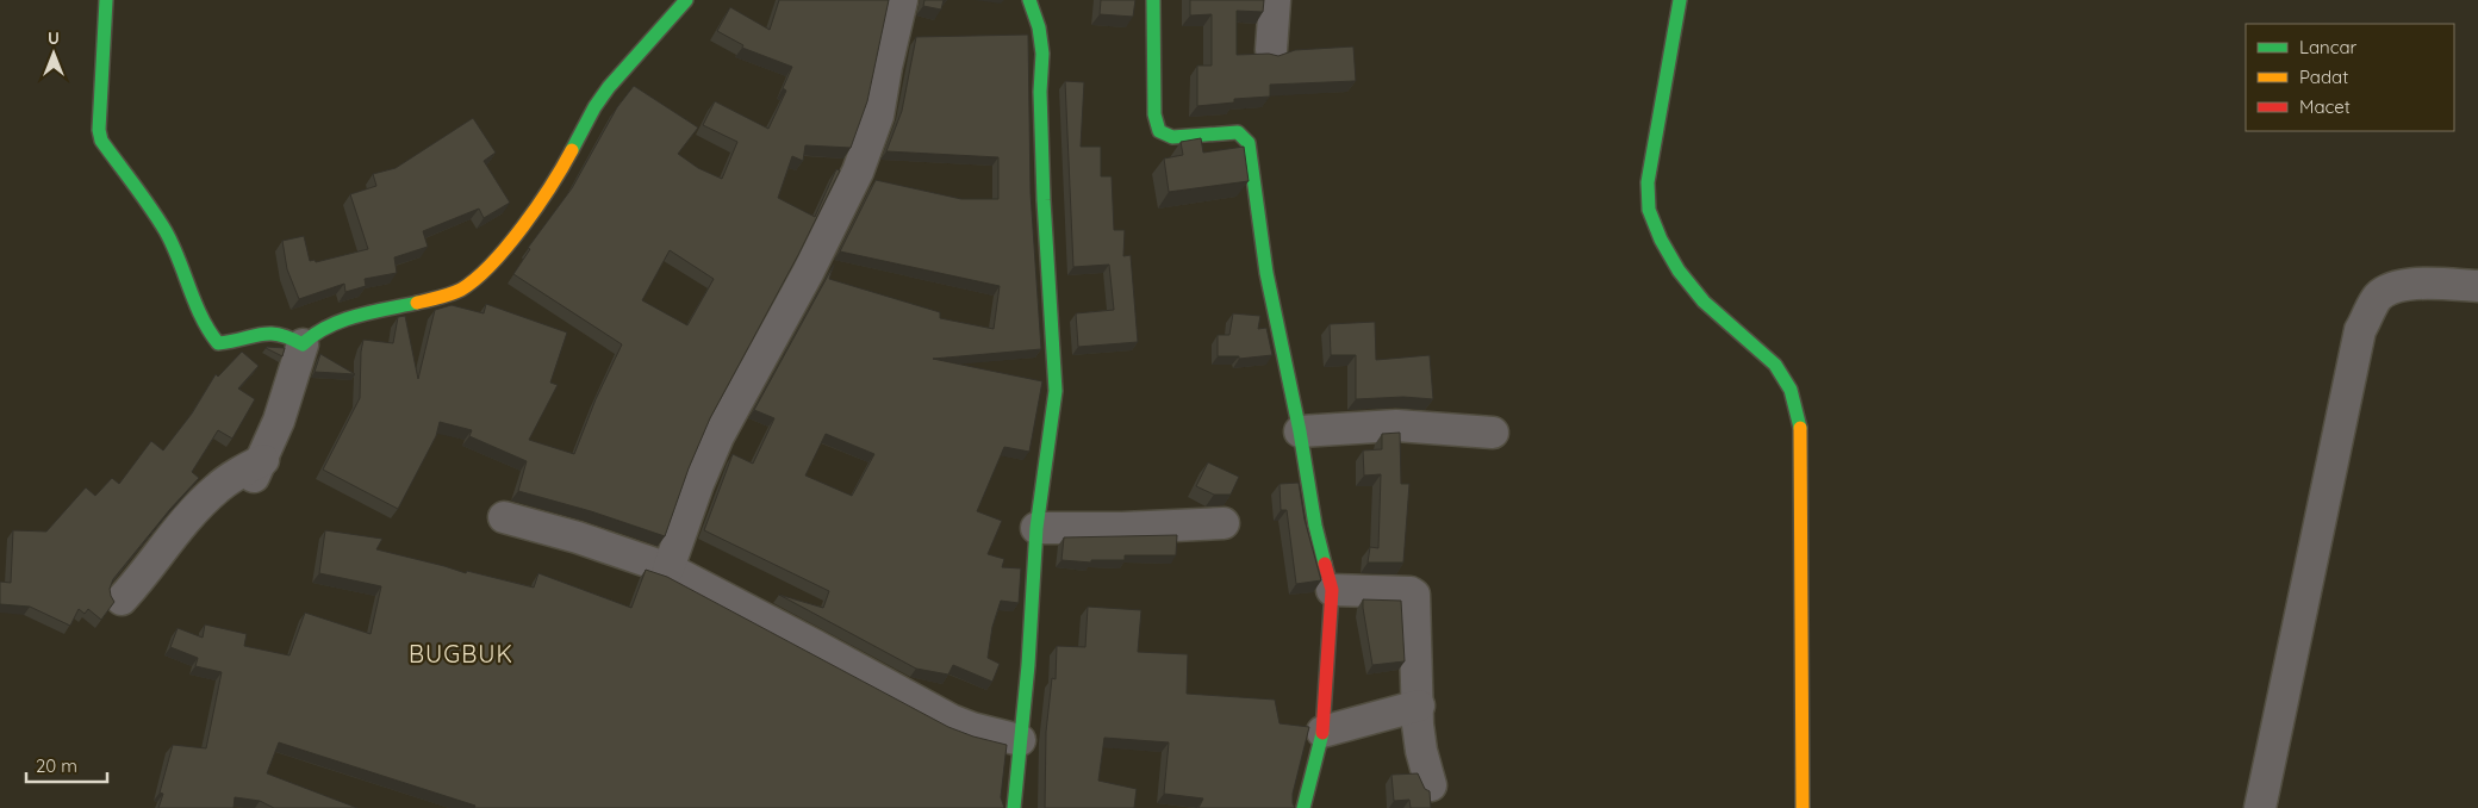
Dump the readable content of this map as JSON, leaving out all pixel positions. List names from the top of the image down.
{
  "districts": ["BUGBUK"],
  "legend": ["Lancar", "Padat", "Macet"],
  "scale_bar": "20 m",
  "north": "top"
}
